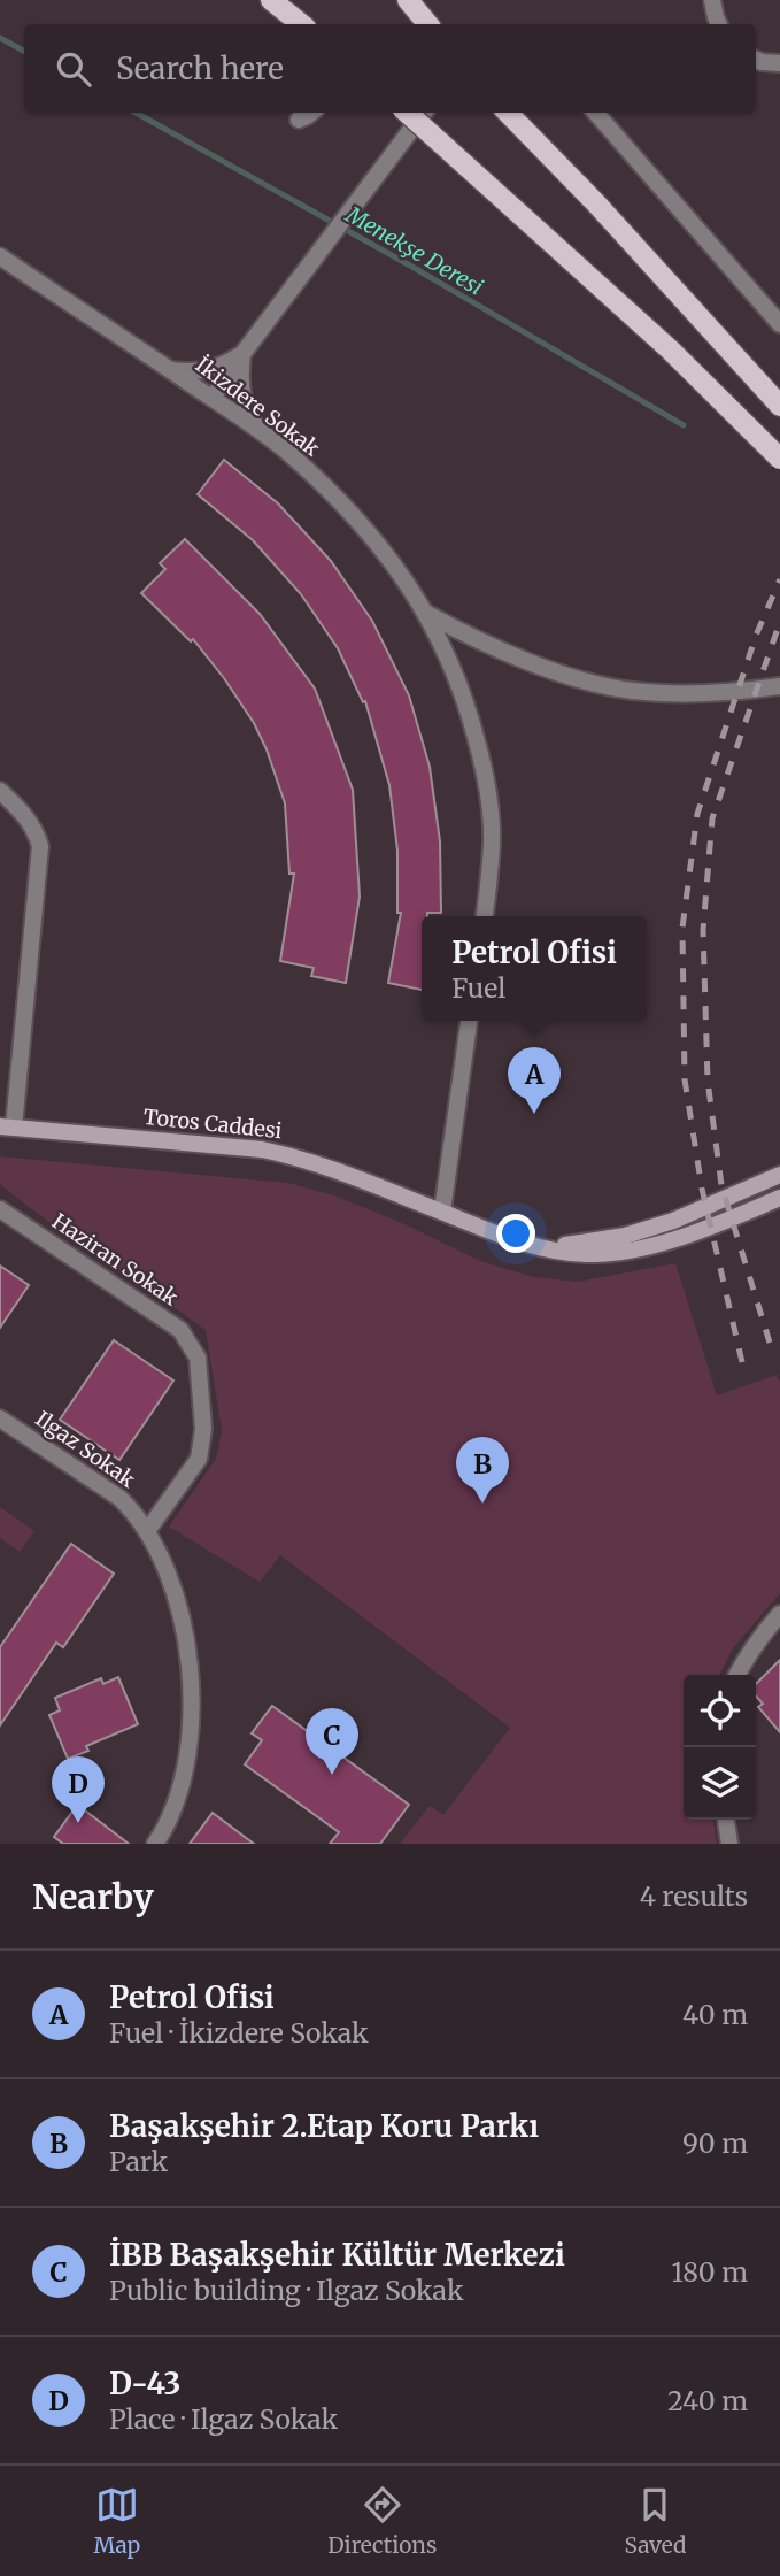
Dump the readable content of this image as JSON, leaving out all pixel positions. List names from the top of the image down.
{
  "streets": {
    "main road": ["Toros Caddesi"],
    "street": ["İkizdere Sokak", "Haziran Sokak", "Ilgaz Sokak"]
  },
  "crossings": [
    ["Haziran Sokak", "Ilgaz Sokak"]
  ],
  "water": ["Menekşe Deresi"],
  "page": {
    "search": "Search here",
    "popup": ["Petrol Ofisi", "Fuel"],
    "pins": [
      "A",
      "B",
      "C",
      "D"
    ],
    "heading": ["Nearby", "4 results"],
    "list": [
      {
        "mark": "A",
        "name": "Petrol Ofisi",
        "note": "Fuel · İkizdere Sokak",
        "value": "40 m"
      },
      {
        "mark": "B",
        "name": "Başakşehir 2.Etap Koru Parkı",
        "note": "Park",
        "value": "90 m"
      },
      {
        "mark": "C",
        "name": "İBB Başakşehir Kültür Merkezi",
        "note": "Public building · Ilgaz Sokak",
        "value": "180 m"
      },
      {
        "mark": "D",
        "name": "D-43",
        "note": "Place · Ilgaz Sokak",
        "value": "240 m"
      }
    ],
    "nav": ["Map", "Directions", "Saved"]
  }
}
